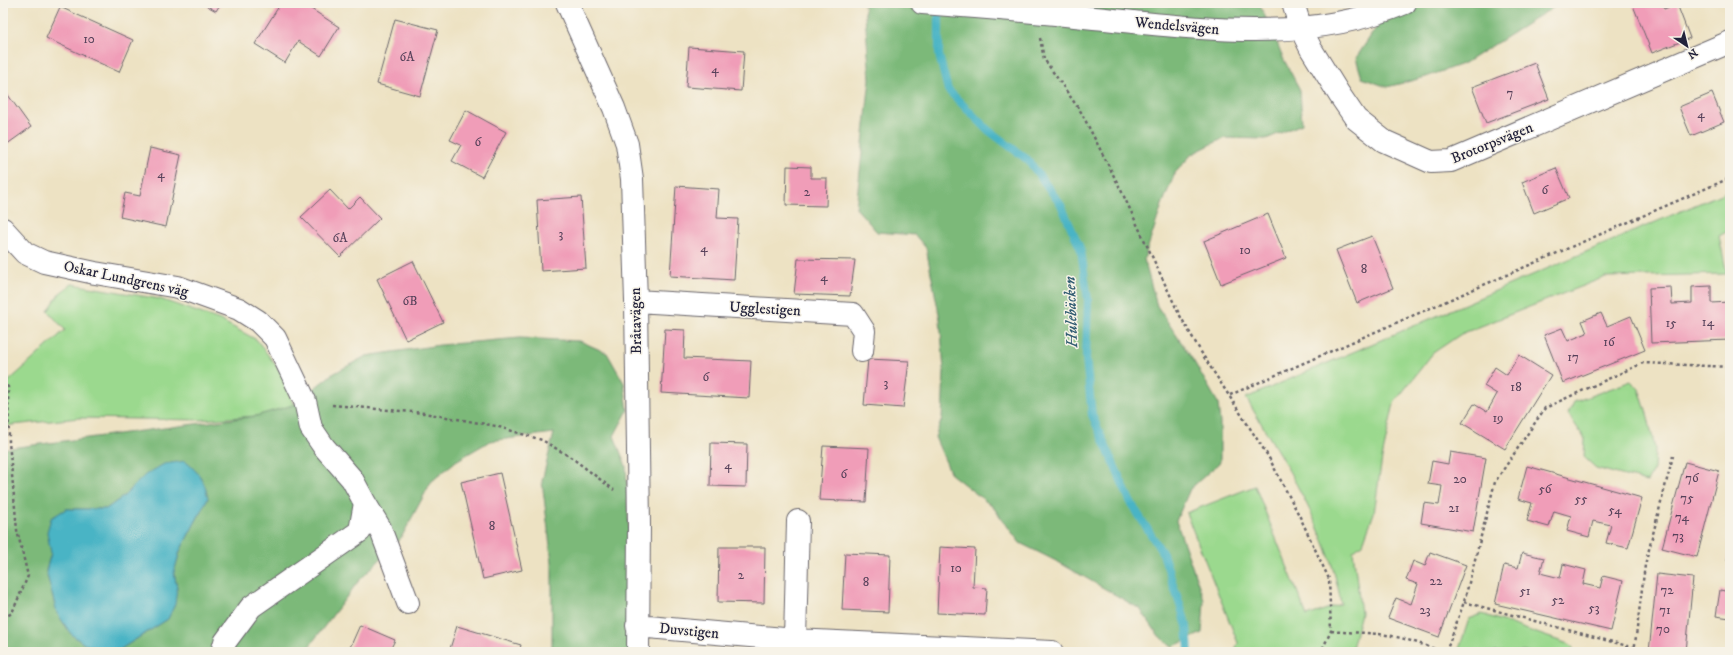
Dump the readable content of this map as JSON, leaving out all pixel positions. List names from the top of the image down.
{
  "streets": {
    "street": [
      "Wendelsvägen",
      "Brotorpsvägen",
      "Oskar Lundgrens väg",
      "Ugglestigen",
      "Bråtavägen",
      "Duvstigen"
    ]
  },
  "crossings": [
    ["Wendelsvägen", "Brotorpsvägen"],
    ["Ugglestigen", "Bråtavägen"],
    ["Bråtavägen", "Duvstigen"]
  ],
  "water": ["Hulebäcken"],
  "house_numbers": [
    "10",
    "6A",
    "4",
    "7",
    "4",
    "6",
    "4",
    "6",
    "2",
    "3",
    "6A",
    "4",
    "10",
    "8",
    "4",
    "6B",
    "14",
    "15",
    "16",
    "17",
    "6",
    "3",
    "18",
    "19",
    "4",
    "6",
    "76",
    "20",
    "56",
    "75",
    "55",
    "21",
    "54",
    "74",
    "8",
    "73",
    "10",
    "2",
    "22",
    "8",
    "72",
    "51",
    "52",
    "53",
    "23",
    "71",
    "70"
  ],
  "north": "bottom right"
}
